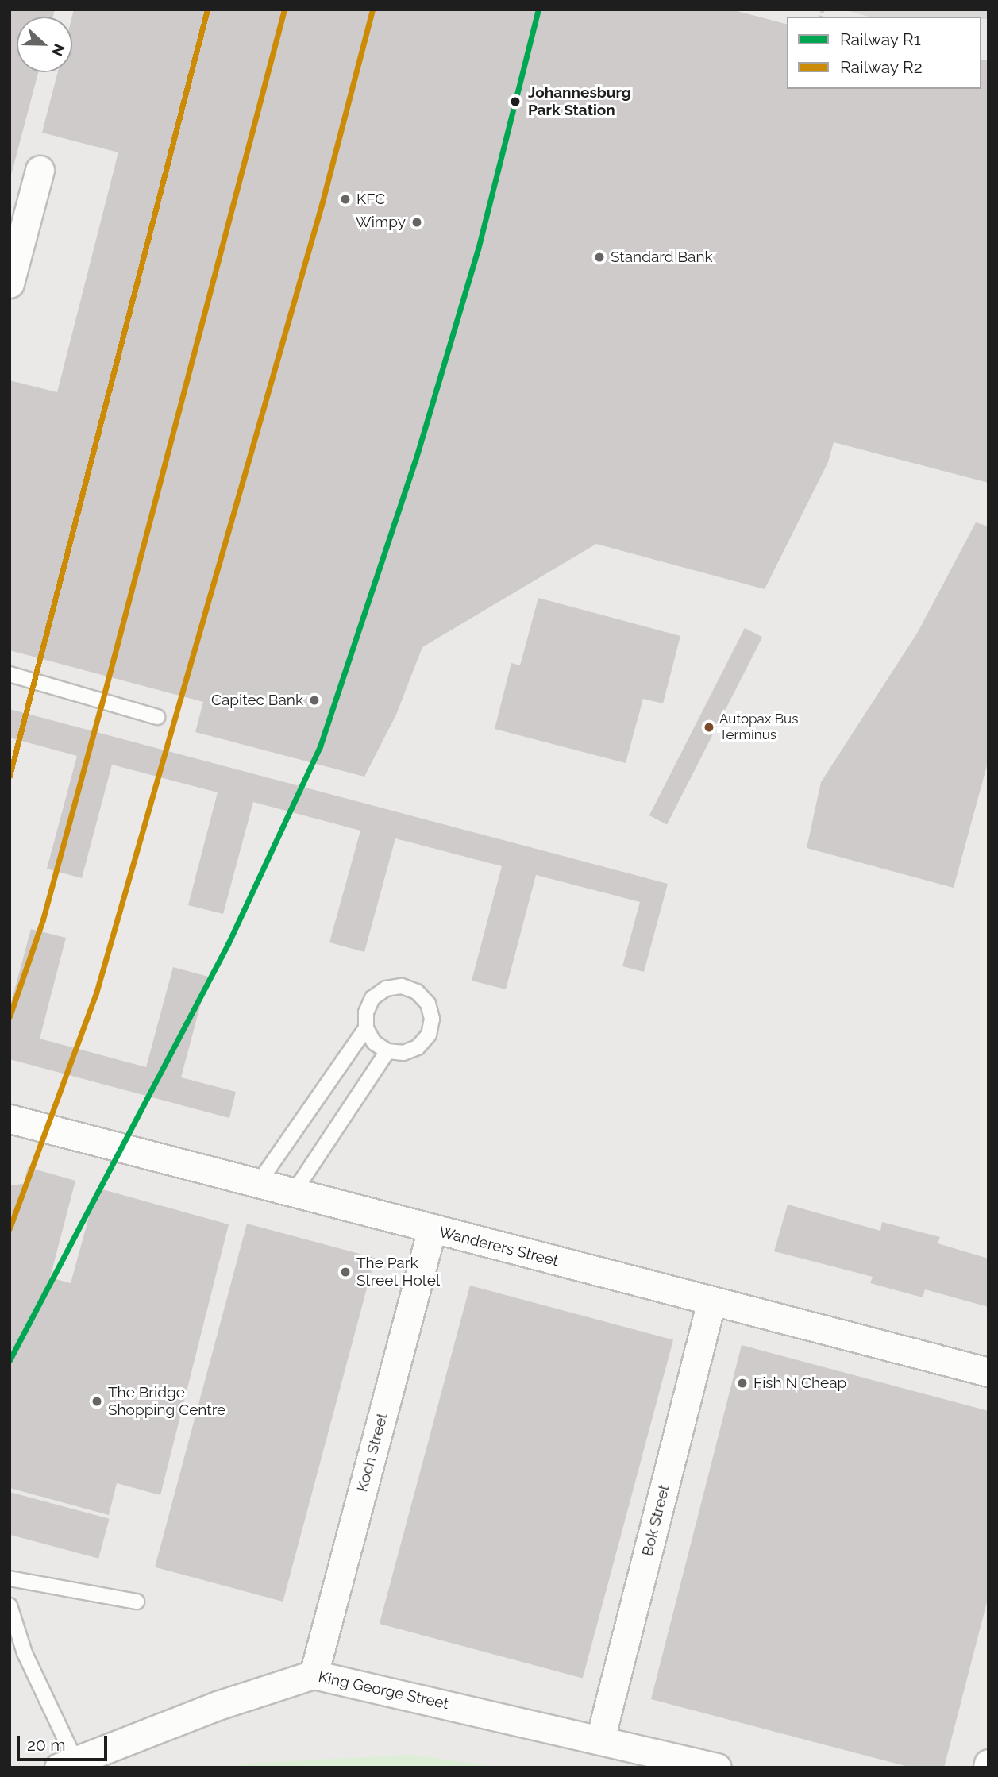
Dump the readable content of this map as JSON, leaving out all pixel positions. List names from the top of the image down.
{
  "streets": {
    "street": [
      "Wanderers Street",
      "Koch Street",
      "Bok Street",
      "King George Street"
    ]
  },
  "crossings": [
    ["Wanderers Street", "Koch Street"],
    ["Wanderers Street", "Bok Street"],
    ["Koch Street", "King George Street"],
    ["Bok Street", "King George Street"]
  ],
  "places": [
    "Johannesburg Park Station",
    "KFC",
    "Wimpy",
    "Standard Bank",
    "Capitec Bank",
    "Autopax Bus Terminus",
    "The Park Street Hotel",
    "Fish N Cheap",
    "The Bridge Shopping Centre"
  ],
  "lines": ["rail line R1", "rail line R2"],
  "legend": ["Railway R1", "Railway R2"],
  "scale_bar": "20 m",
  "north": "right"
}
